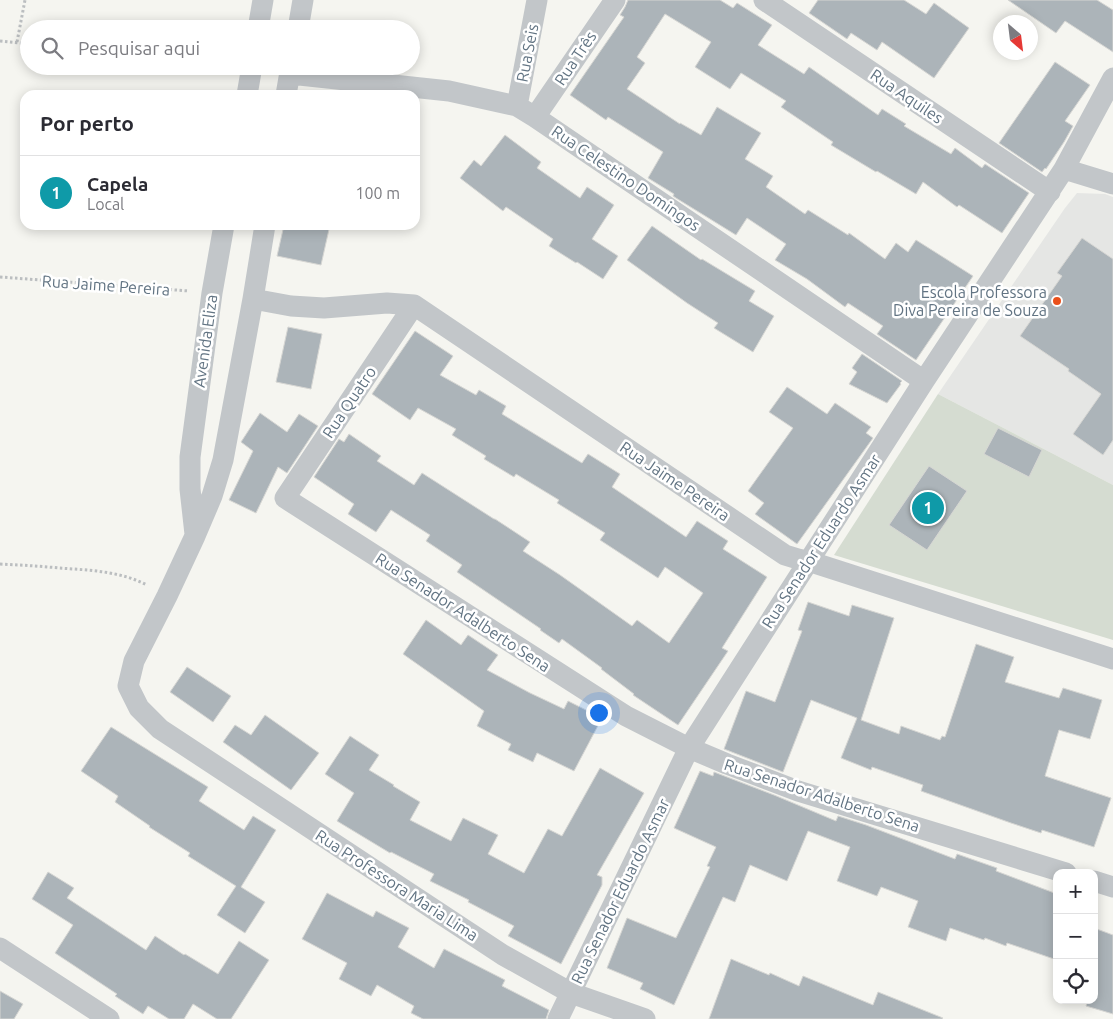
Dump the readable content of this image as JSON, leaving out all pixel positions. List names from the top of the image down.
{
  "streets": {
    "street": [
      "Rua Seis",
      "Rua Três",
      "Rua Aquiles",
      "Rua Celestino Domingos",
      "Rua Jaime Pereira",
      "Avenida Eliza",
      "Rua Quatro",
      "Rua Senador Eduardo Asmar",
      "Rua Senador Adalberto Sena",
      "Rua Professora Maria Lima"
    ]
  },
  "crossings": [
    ["Rua Seis", "Rua Celestino Domingos"],
    ["Rua Três", "Rua Celestino Domingos"],
    ["Rua Aquiles", "Rua Senador Eduardo Asmar"],
    ["Rua Celestino Domingos", "Rua Senador Eduardo Asmar"],
    ["Rua Jaime Pereira", "Avenida Eliza"],
    ["Rua Jaime Pereira", "Rua Quatro"],
    ["Rua Jaime Pereira", "Rua Senador Eduardo Asmar"],
    ["Rua Quatro", "Rua Senador Adalberto Sena"],
    ["Rua Senador Eduardo Asmar", "Rua Senador Adalberto Sena"],
    ["Rua Senador Eduardo Asmar", "Rua Professora Maria Lima"]
  ],
  "places": ["Escola Professora Diva Pereira de Souza"],
  "north": "bottom right",
  "page": {
    "search": "Pesquisar aqui",
    "heading": "Por perto",
    "list": [
      {
        "mark": "1",
        "name": "Capela",
        "note": "Local",
        "value": "100 m"
      }
    ],
    "pins": "1",
    "map_buttons": ["+", "−"]
  }
}
